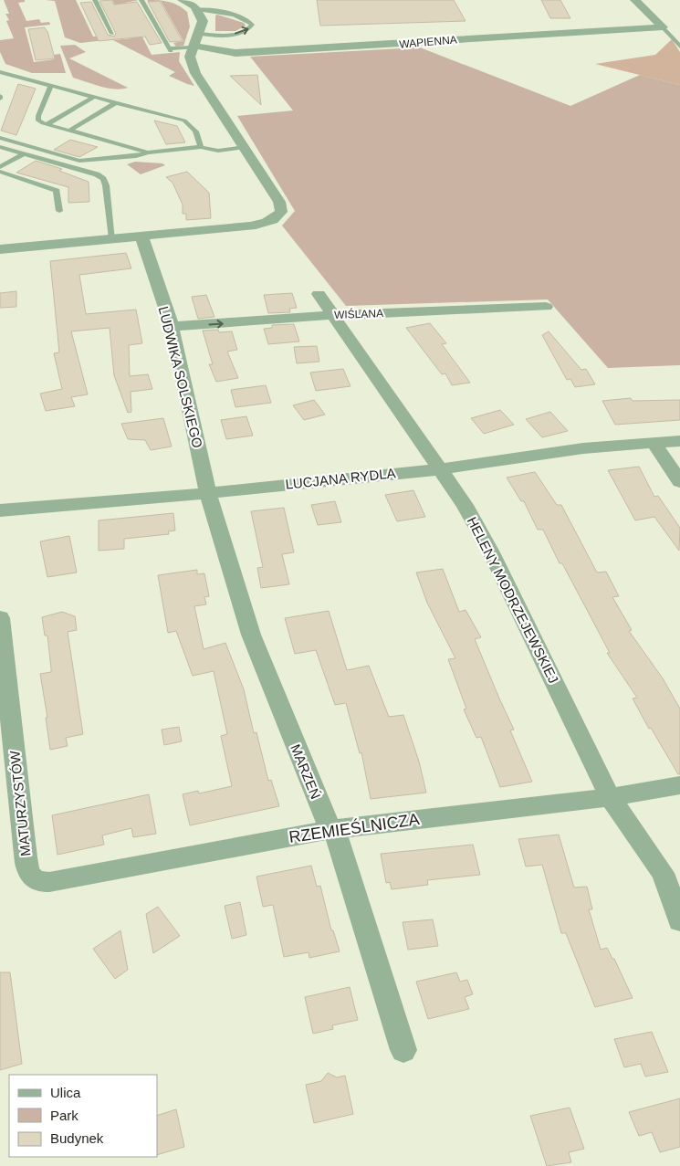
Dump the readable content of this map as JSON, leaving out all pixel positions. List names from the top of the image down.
{
  "streets": {
    "street": [
      "WAPIENNA",
      "WIŚLANA",
      "LUDWIKA SOLSKIEGO",
      "LUCJANA RYDLA",
      "HELENY MODRZEJEWSKIEJ",
      "MARZEŃ",
      "MATURZYSTÓW",
      "RZEMIEŚLNICZA"
    ]
  },
  "crossings": [
    ["WIŚLANA", "LUDWIKA SOLSKIEGO"],
    ["WIŚLANA", "HELENY MODRZEJEWSKIEJ"],
    ["LUDWIKA SOLSKIEGO", "LUCJANA RYDLA"],
    ["LUDWIKA SOLSKIEGO", "MARZEŃ"],
    ["LUCJANA RYDLA", "HELENY MODRZEJEWSKIEJ"],
    ["LUCJANA RYDLA", "MARZEŃ"],
    ["HELENY MODRZEJEWSKIEJ", "RZEMIEŚLNICZA"],
    ["MARZEŃ", "RZEMIEŚLNICZA"],
    ["MATURZYSTÓW", "RZEMIEŚLNICZA"]
  ],
  "one_way": ["WIŚLANA"],
  "legend": ["Ulica", "Park", "Budynek"]
}
